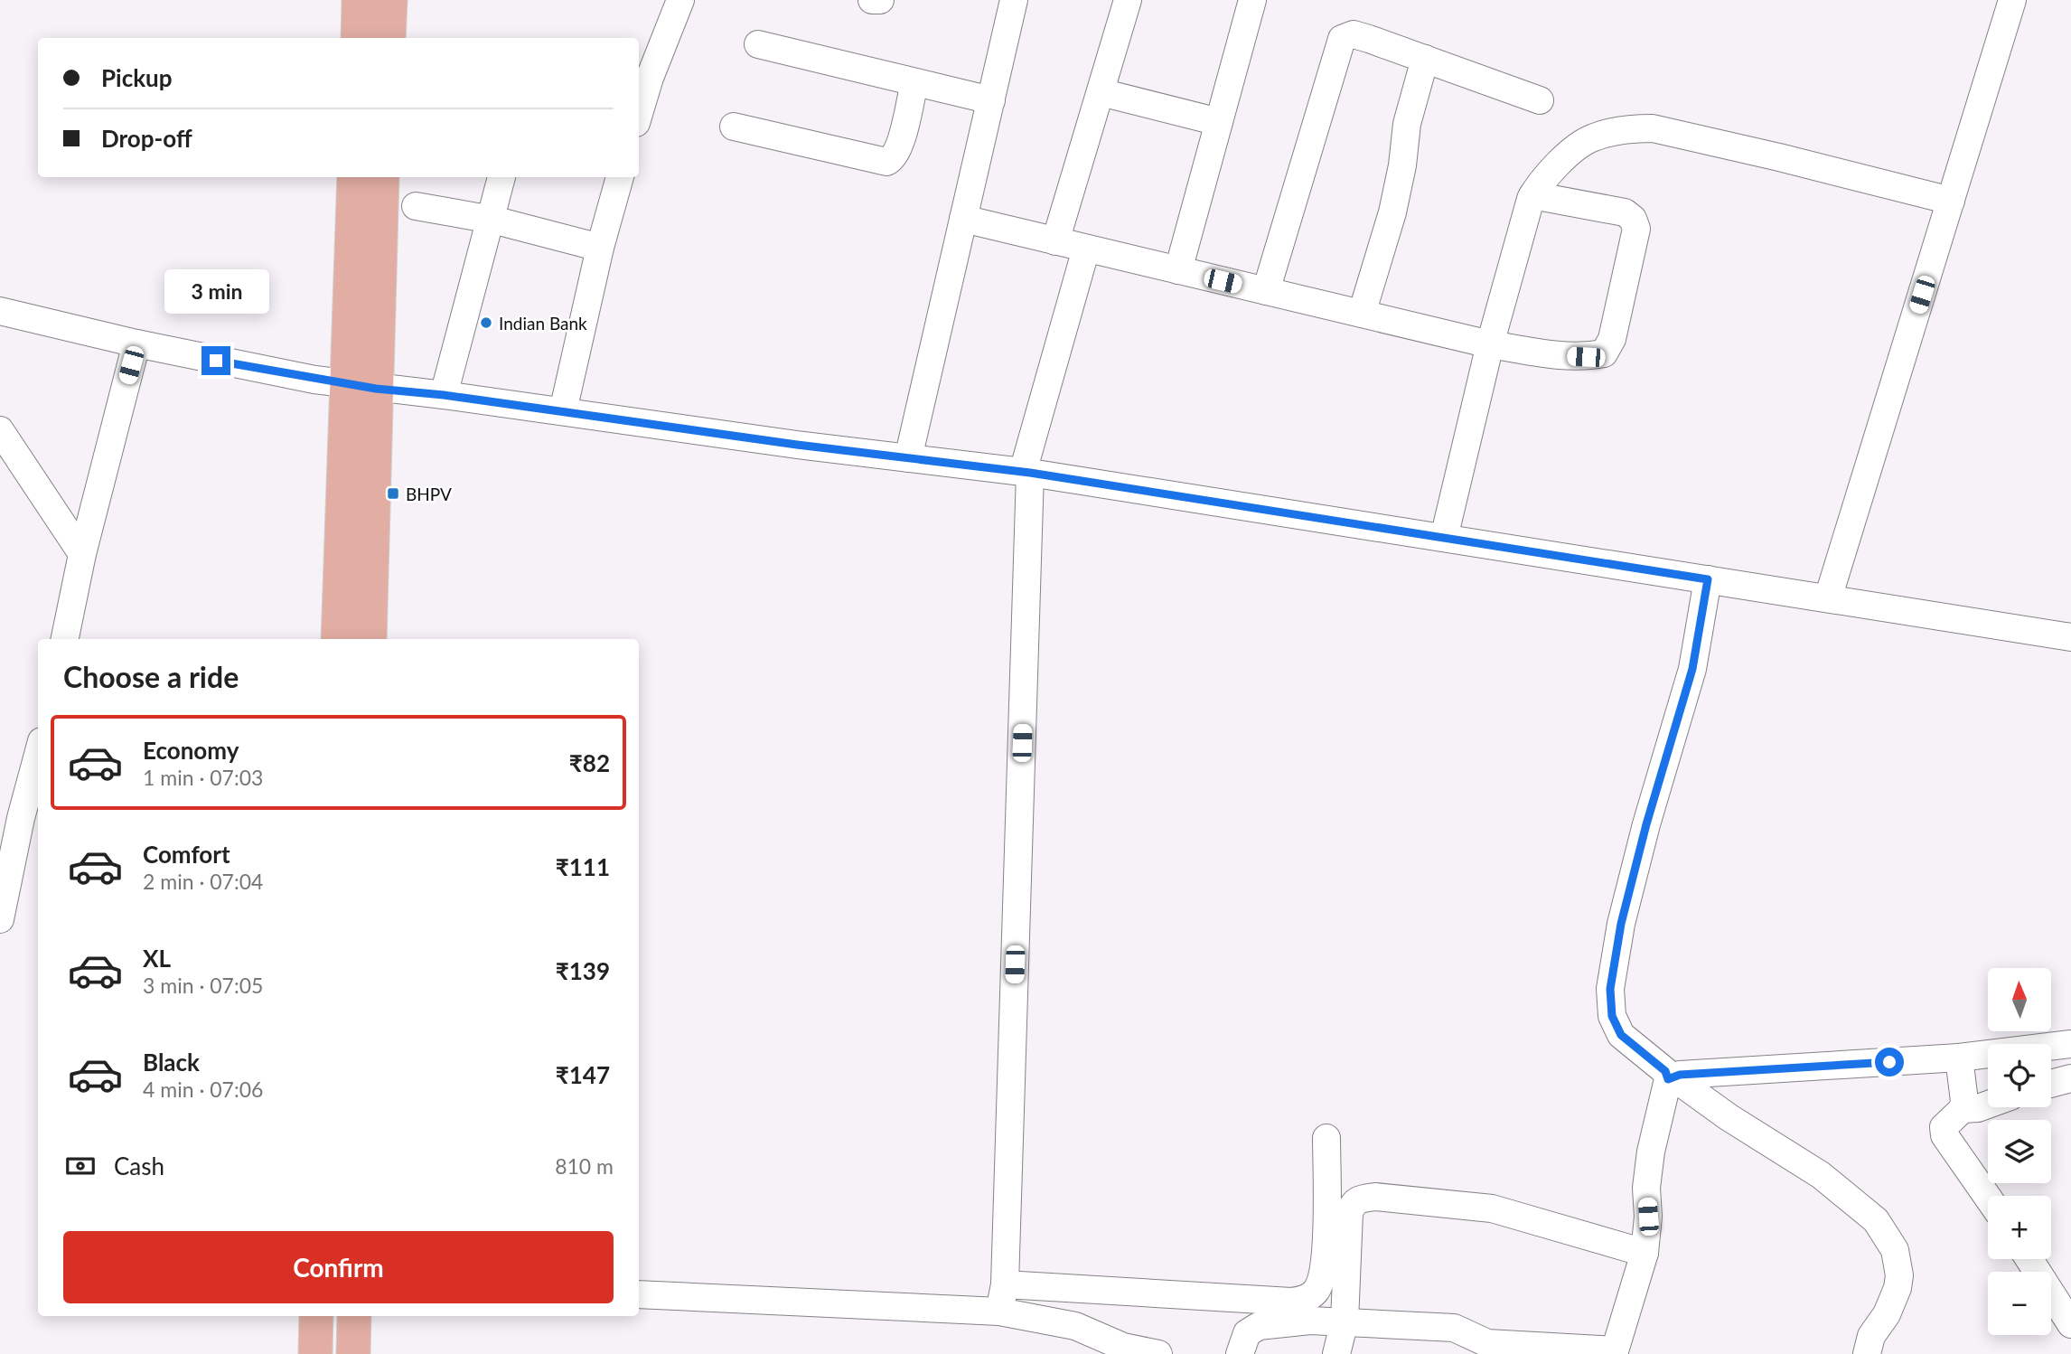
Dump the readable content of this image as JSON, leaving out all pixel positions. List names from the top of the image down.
{
  "places": {
    "other": ["Indian Bank"],
    "transit": ["BHPV"]
  },
  "north": "top",
  "page": {
    "banner": ["Pickup", "Drop-off"],
    "bubble": "3 min",
    "heading": "Choose a ride",
    "list": [
      {
        "name": "Economy",
        "note": "1 min · 07:03",
        "value": "₹82"
      },
      {
        "name": "Comfort",
        "note": "2 min · 07:04",
        "value": "₹111"
      },
      {
        "name": "XL",
        "note": "3 min · 07:05",
        "value": "₹139"
      },
      {
        "name": "Black",
        "note": "4 min · 07:06",
        "value": "₹147"
      }
    ],
    "map_buttons": ["+", "−"],
    "pay": ["Cash", "810 m"],
    "buttons": "Confirm"
  }
}
